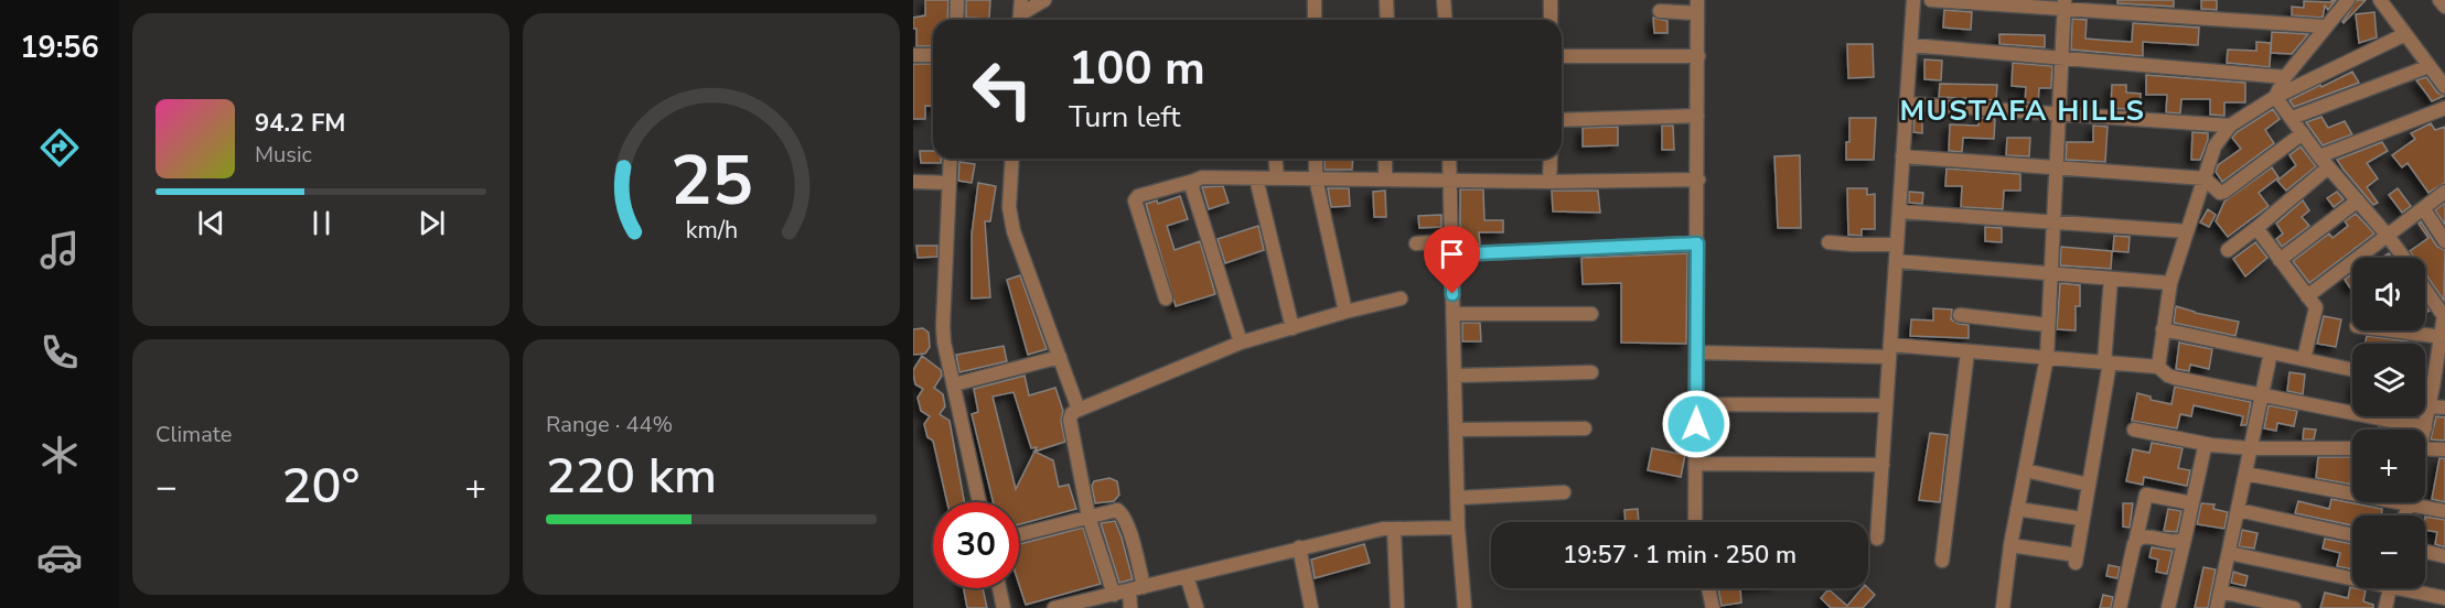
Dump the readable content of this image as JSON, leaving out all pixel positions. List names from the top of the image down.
{
  "districts": ["MUSTAFA HILLS"],
  "page": {
    "tabs": "19:56",
    "turn": ["100 m", "Turn left"],
    "song": ["94.2 FM", "Music"],
    "map_buttons": ["+", "−"],
    "tile": [
      "Climate",
      ["Range · 44%", "220 km"]
    ],
    "heat": ["−", "20°", "+"],
    "limit": "30",
    "trip": "19:57 · 1 min · 250 m",
    "gauge": ["25", "km/h"]
  }
}
